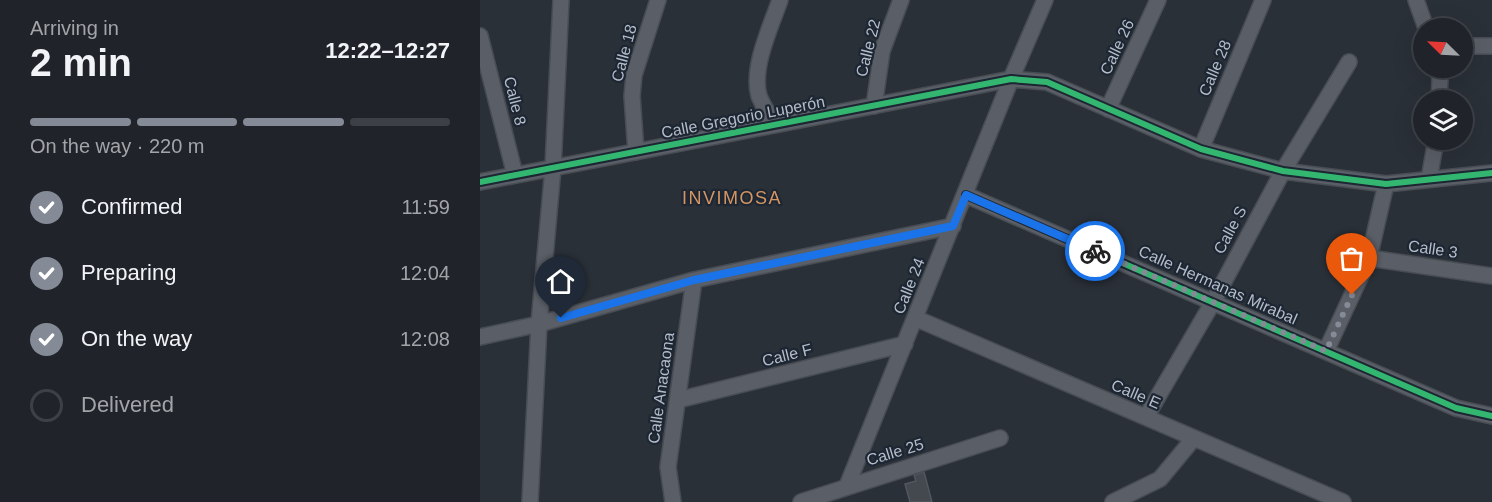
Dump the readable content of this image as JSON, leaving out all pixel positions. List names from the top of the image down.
{
  "streets": {
    "street": [
      "Calle 26",
      "Calle 22",
      "Calle 18",
      "Calle 28",
      "Calle 8",
      "Calle Gregorio Luperón",
      "Calle S",
      "Calle 3",
      "Calle Hermanas Mirabal",
      "Calle 24",
      "Calle F",
      "Calle Anacaona",
      "Calle E",
      "Calle 25"
    ]
  },
  "crossings": [
    ["Calle 26", "Calle Gregorio Luperón"],
    ["Calle 22", "Calle Gregorio Luperón"],
    ["Calle 18", "Calle Gregorio Luperón"],
    ["Calle 28", "Calle Gregorio Luperón"],
    ["Calle 8", "Calle Gregorio Luperón"],
    ["Calle Gregorio Luperón", "Calle S"],
    ["Calle Gregorio Luperón", "Calle 24"],
    ["Calle S", "Calle Hermanas Mirabal"],
    ["Calle S", "Calle E"],
    ["Calle Hermanas Mirabal", "Calle 24"],
    ["Calle 24", "Calle F"],
    ["Calle 24", "Calle E"],
    ["Calle 24", "Calle 25"],
    ["Calle F", "Calle Anacaona"]
  ],
  "districts": ["INVIMOSA"],
  "north": "top left",
  "page": {
    "heading": ["2 min", "Arriving in", "12:22–12:27"],
    "bar": "On the way · 220 m",
    "list": [
      ["Confirmed", "11:59"],
      ["Preparing", "12:04"],
      ["On the way", "12:08"],
      "Delivered"
    ]
  }
}
